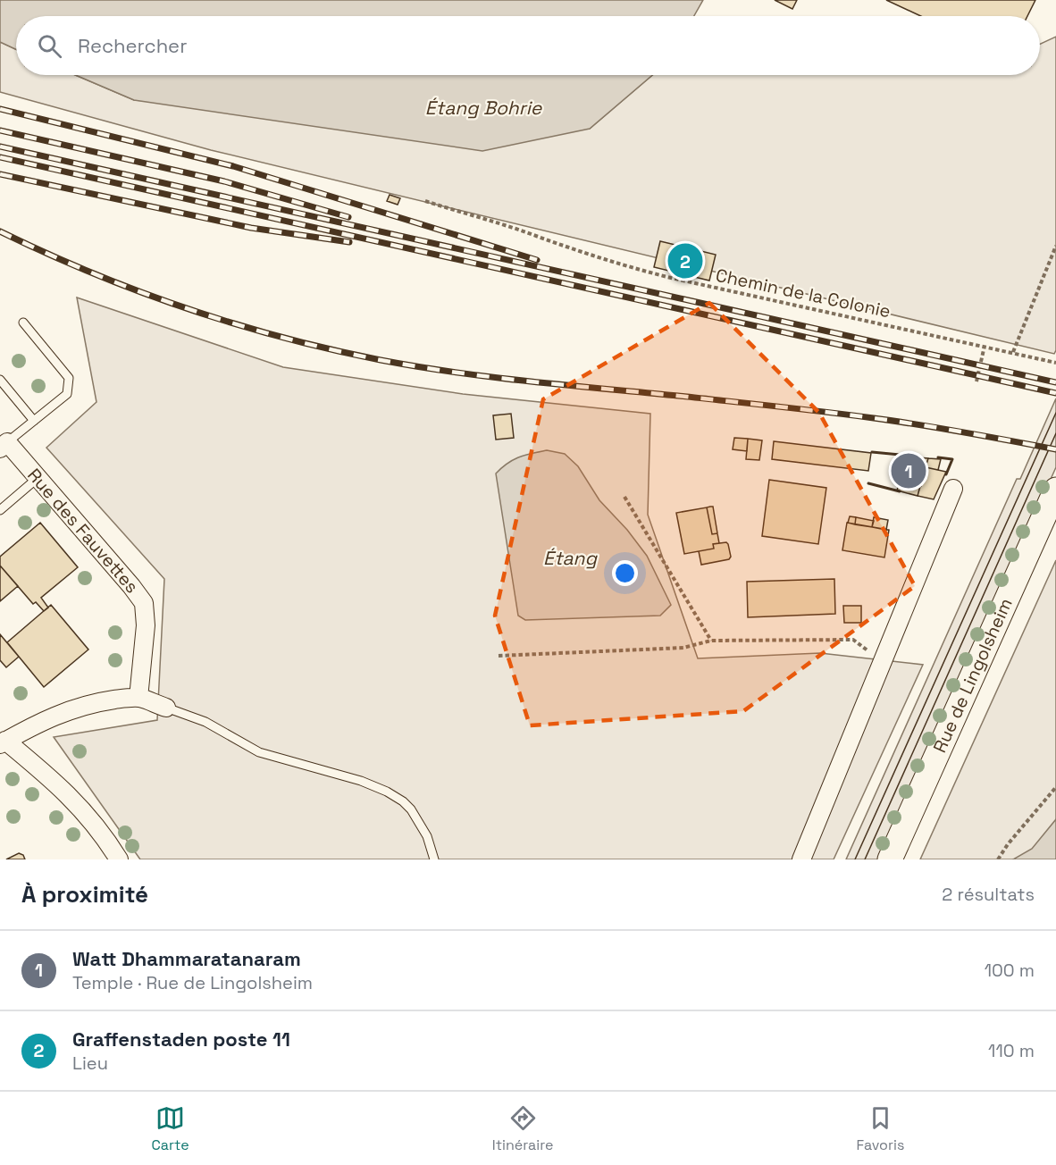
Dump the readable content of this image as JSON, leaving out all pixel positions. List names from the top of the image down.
{
  "streets": {
    "main road": ["Rue de Lingolsheim"],
    "street": ["Rue des Fauvettes"],
    "path": ["Chemin de la Colonie"]
  },
  "water": ["Étang Bohrie", "Étang"],
  "page": {
    "search": "Rechercher",
    "pins": ["2", "1"],
    "heading": ["À proximité", "2 résultats"],
    "list": [
      {
        "mark": "1",
        "name": "Watt Dhammaratanaram",
        "note": "Temple · Rue de Lingolsheim",
        "value": "100 m"
      },
      {
        "mark": "2",
        "name": "Graffenstaden poste 11",
        "note": "Lieu",
        "value": "110 m"
      }
    ],
    "nav": ["Carte", "Itinéraire", "Favoris"]
  }
}
